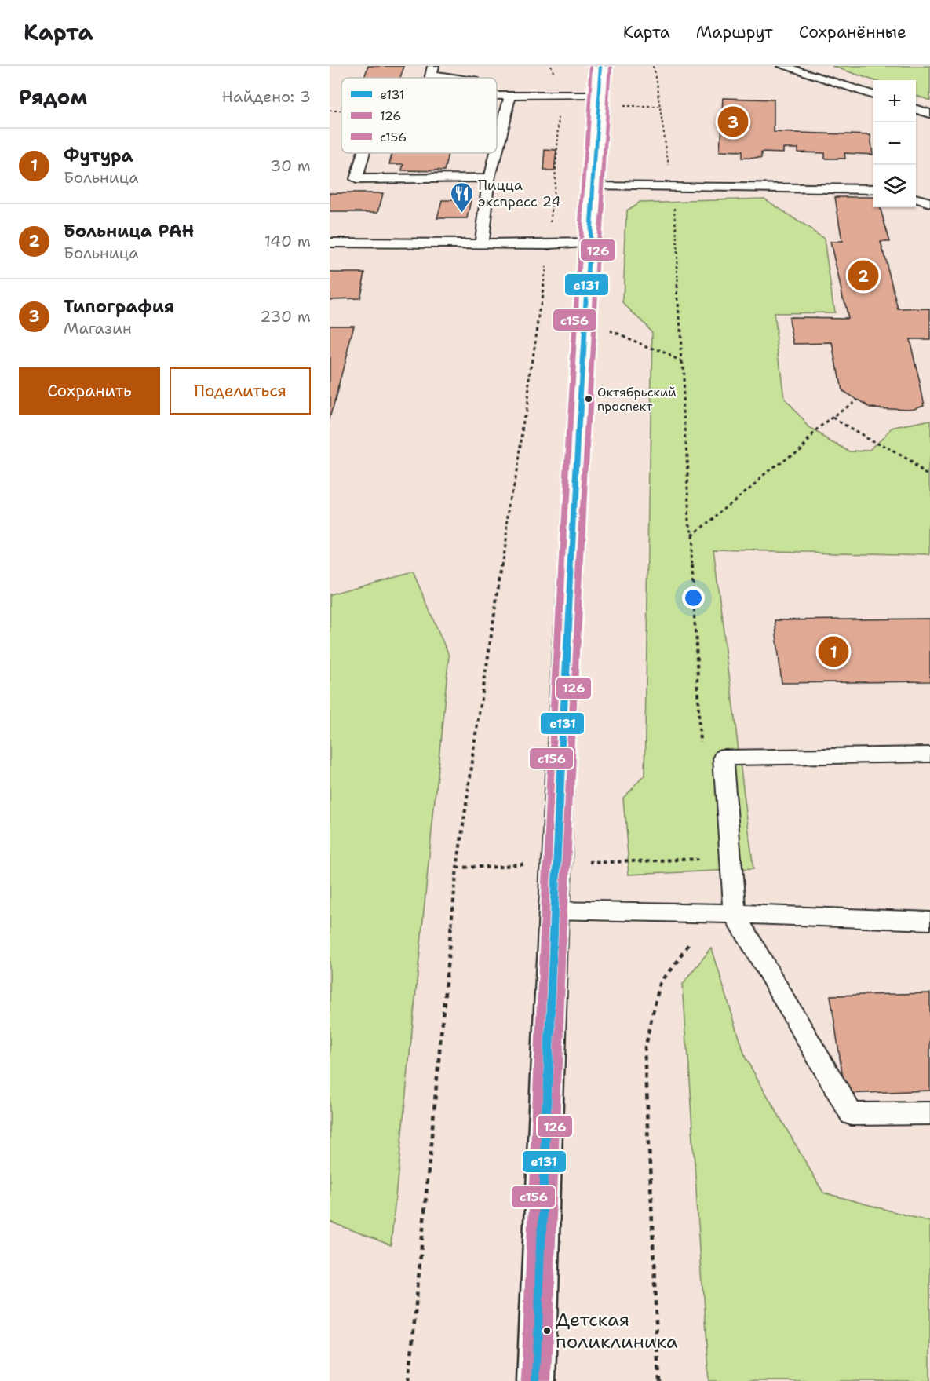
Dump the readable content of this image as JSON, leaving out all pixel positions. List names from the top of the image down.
{
  "places": {
    "restaurant": ["Пицца экспресс 24"],
    "other": ["Октябрьский проспект", "Детская поликлиника"]
  },
  "lines": ["transit line е131", "transit line с156", "transit line 126"],
  "legend": ["е131", "126", "с156"],
  "page": {
    "header": "Карта",
    "nav": ["Карта", "Маршрут", "Сохранённые"],
    "heading": ["Рядом", "Найдено: 3"],
    "map_buttons": ["+", "−"],
    "pins": ["3", "2", "1"],
    "list": [
      {
        "mark": "1",
        "name": "Футура",
        "note": "Больница",
        "value": "30 m"
      },
      {
        "mark": "2",
        "name": "Больница РАН",
        "note": "Больница",
        "value": "140 m"
      },
      {
        "mark": "3",
        "name": "Типография",
        "note": "Магазин",
        "value": "230 m"
      }
    ],
    "buttons": ["Сохранить", "Поделиться"]
  }
}
